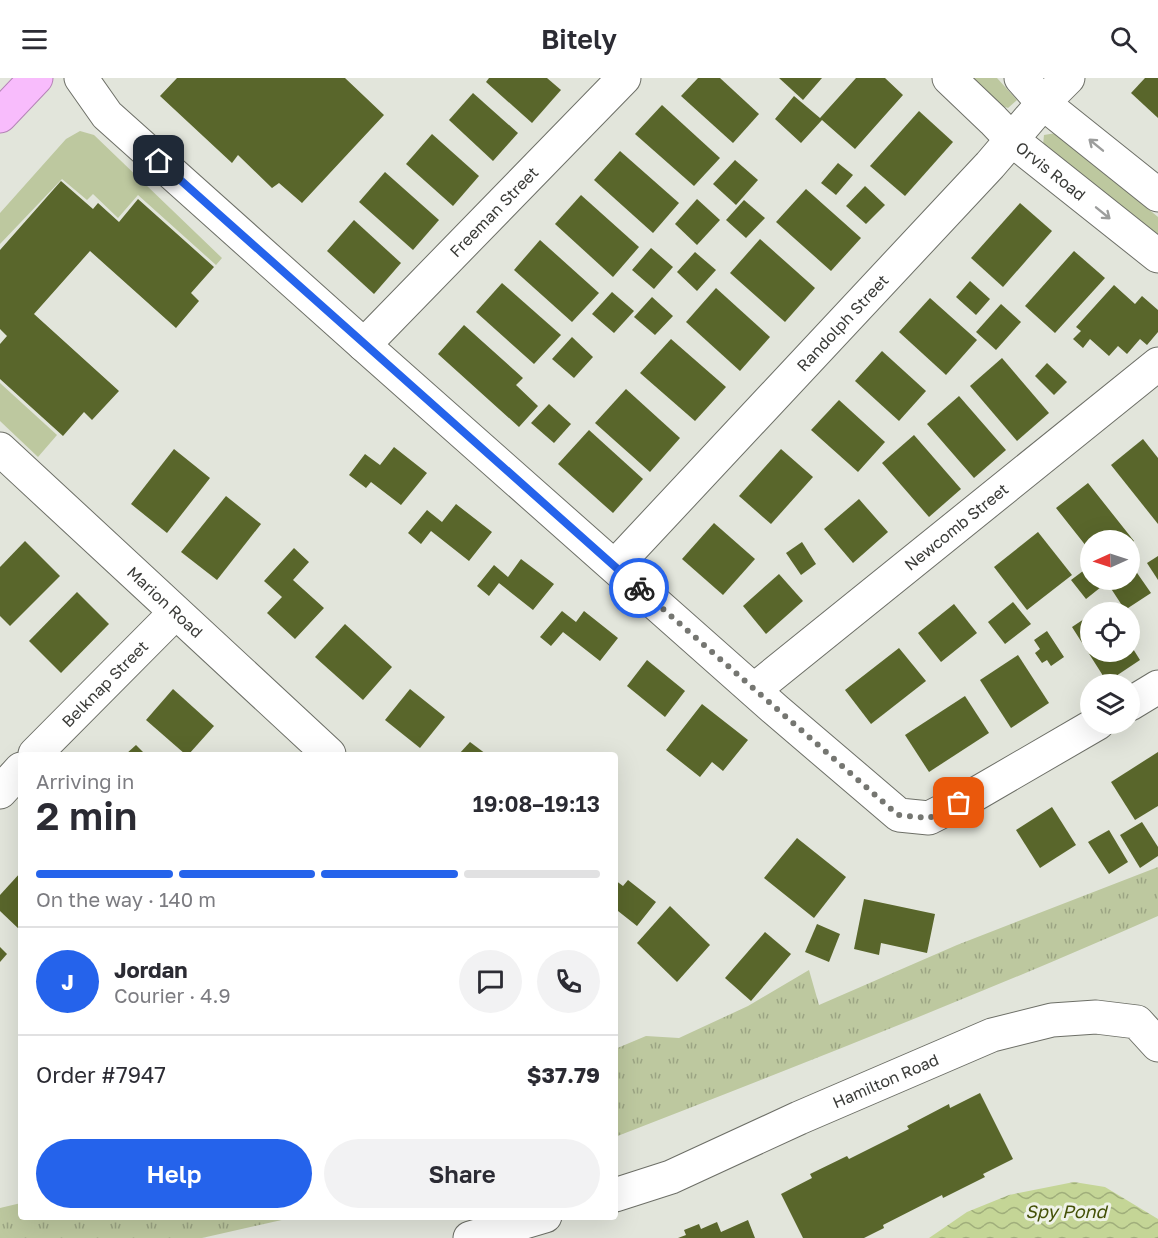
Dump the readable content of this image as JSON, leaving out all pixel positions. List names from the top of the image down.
{
  "streets": {
    "street": [
      "Orvis Road",
      "Freeman Street",
      "Randolph Street",
      "Newcomb Street",
      "Marion Road",
      "Belknap Street",
      "Hamilton Road"
    ]
  },
  "crossings": [
    ["Orvis Road", "Randolph Street"],
    ["Marion Road", "Belknap Street"]
  ],
  "water": ["Spy Pond"],
  "north": "left",
  "page": {
    "header": "Bitely",
    "heading": ["2 min", "Arriving in", "19:08–19:13"],
    "panel": [
      "Jordan",
      "Courier · 4.9",
      "Order #7947",
      "$37.79"
    ],
    "bar": "On the way · 140 m",
    "round": "J",
    "buttons": ["Help", "Share"]
  }
}
